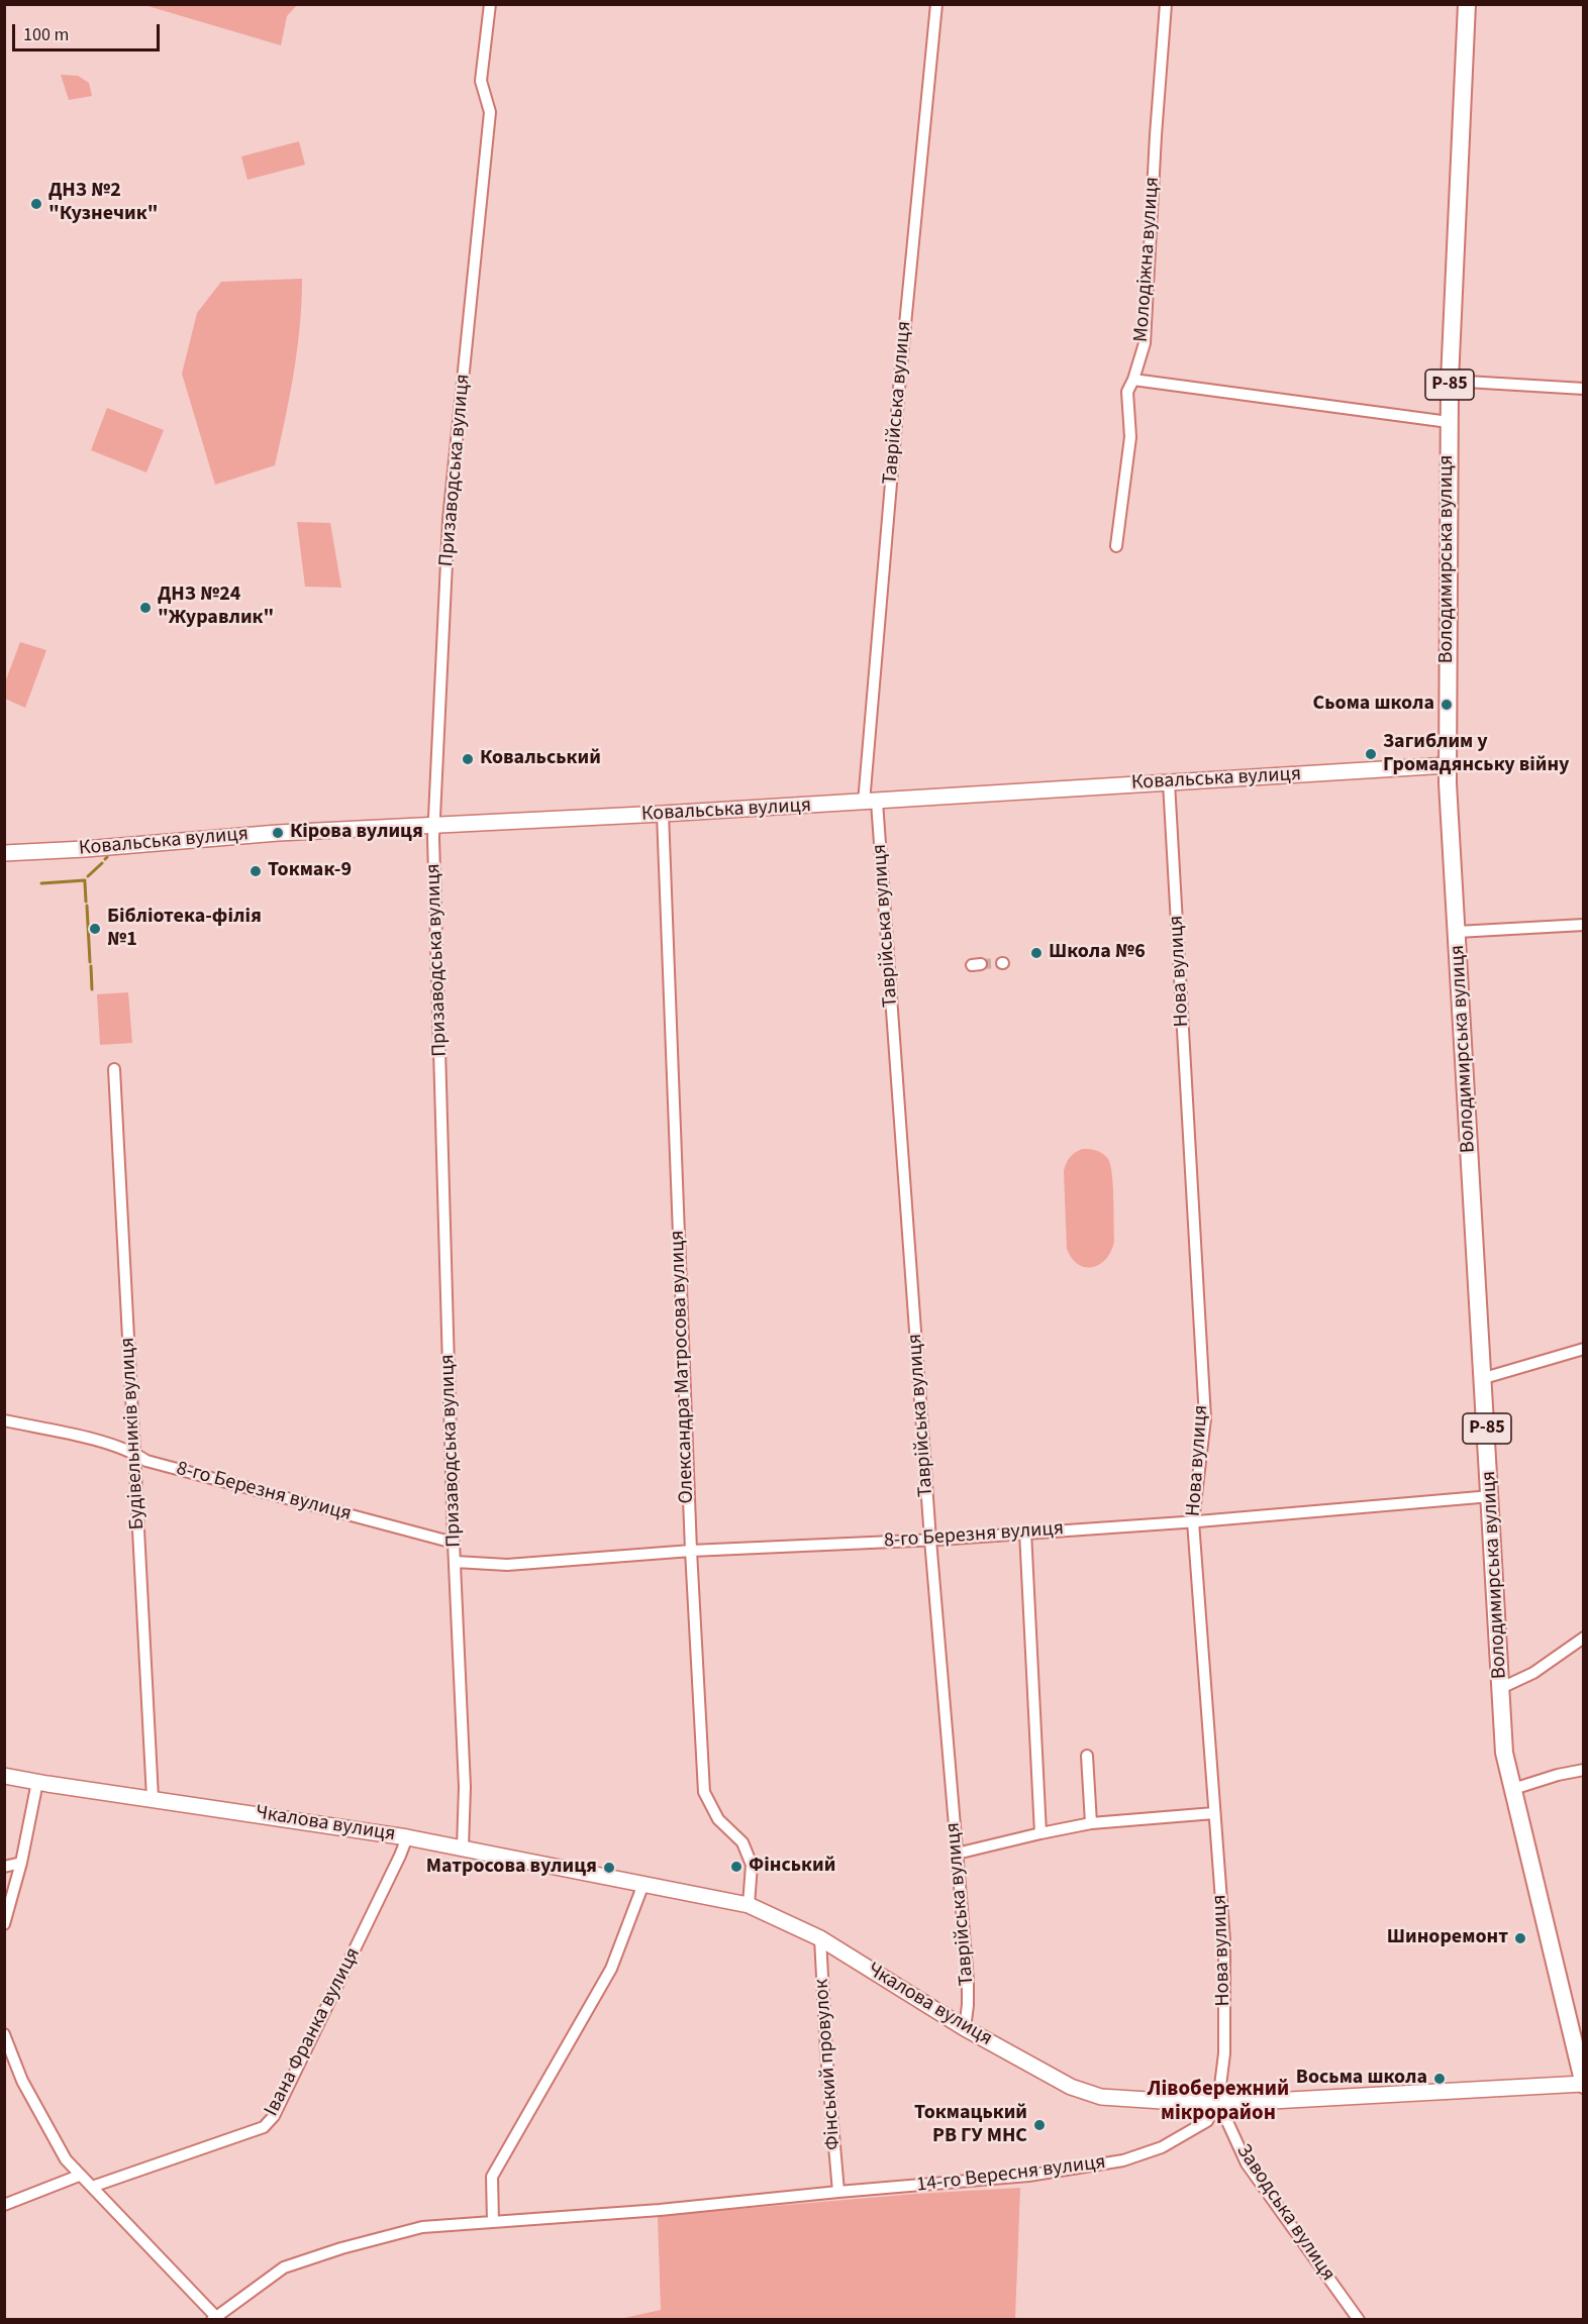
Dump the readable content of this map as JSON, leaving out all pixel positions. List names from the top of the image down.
{
  "streets": {
    "main road": [
      "Р-85",
      "Володимирська вулиця",
      "Ковальська вулиця",
      "Чкалова вулиця"
    ],
    "street": [
      "Молодіжна вулиця",
      "Таврійська вулиця",
      "Призаводська вулиця",
      "Нова вулиця",
      "Олександра Матросова вулиця",
      "Будівельників вулиця",
      "8-го Березня вулиця",
      "Івана Франка вулиця",
      "Фінський провулок",
      "14-го Вересня вулиця",
      "Заводська вулиця"
    ]
  },
  "crossings": [
    ["Таврійська вулиця", "Ковальська вулиця"],
    ["Таврійська вулиця", "8-го Березня вулиця"],
    ["Таврійська вулиця", "Чкалова вулиця"],
    ["Призаводська вулиця", "Ковальська вулиця"],
    ["Призаводська вулиця", "8-го Березня вулиця"],
    ["Призаводська вулиця", "Чкалова вулиця"],
    ["Володимирська вулиця", "Ковальська вулиця"],
    ["Володимирська вулиця", "8-го Березня вулиця"],
    ["Ковальська вулиця", "Нова вулиця"],
    ["Ковальська вулиця", "Олександра Матросова вулиця"],
    ["Нова вулиця", "8-го Березня вулиця"],
    ["Нова вулиця", "Чкалова вулиця"],
    ["Нова вулиця", "14-го Вересня вулиця"],
    ["Нова вулиця", "Заводська вулиця"],
    ["Олександра Матросова вулиця", "8-го Березня вулиця"],
    ["Олександра Матросова вулиця", "Чкалова вулиця"],
    ["Будівельників вулиця", "8-го Березня вулиця"],
    ["Будівельників вулиця", "Чкалова вулиця"],
    ["Чкалова вулиця", "Івана Франка вулиця"],
    ["Чкалова вулиця", "Фінський провулок"],
    ["Чкалова вулиця", "14-го Вересня вулиця"],
    ["Чкалова вулиця", "Заводська вулиця"],
    ["Фінський провулок", "14-го Вересня вулиця"],
    ["14-го Вересня вулиця", "Заводська вулиця"]
  ],
  "districts": ["Лівобережний мікрорайон"],
  "places": [
    "ДНЗ №2 \"Кузнечик\"",
    "ДНЗ №24 \"Журавлик\"",
    "Сьома школа",
    "Загиблим у Громадянську війну",
    "Ковальський",
    "Кірова вулиця",
    "Токмак-9",
    "Бібліотека-філія №1",
    "Школа №6",
    "Фінський",
    "Матросова вулиця",
    "Шиноремонт",
    "Восьма школа",
    "Токмацький РВ ГУ МНС"
  ],
  "scale_bar": "100 m"
}
